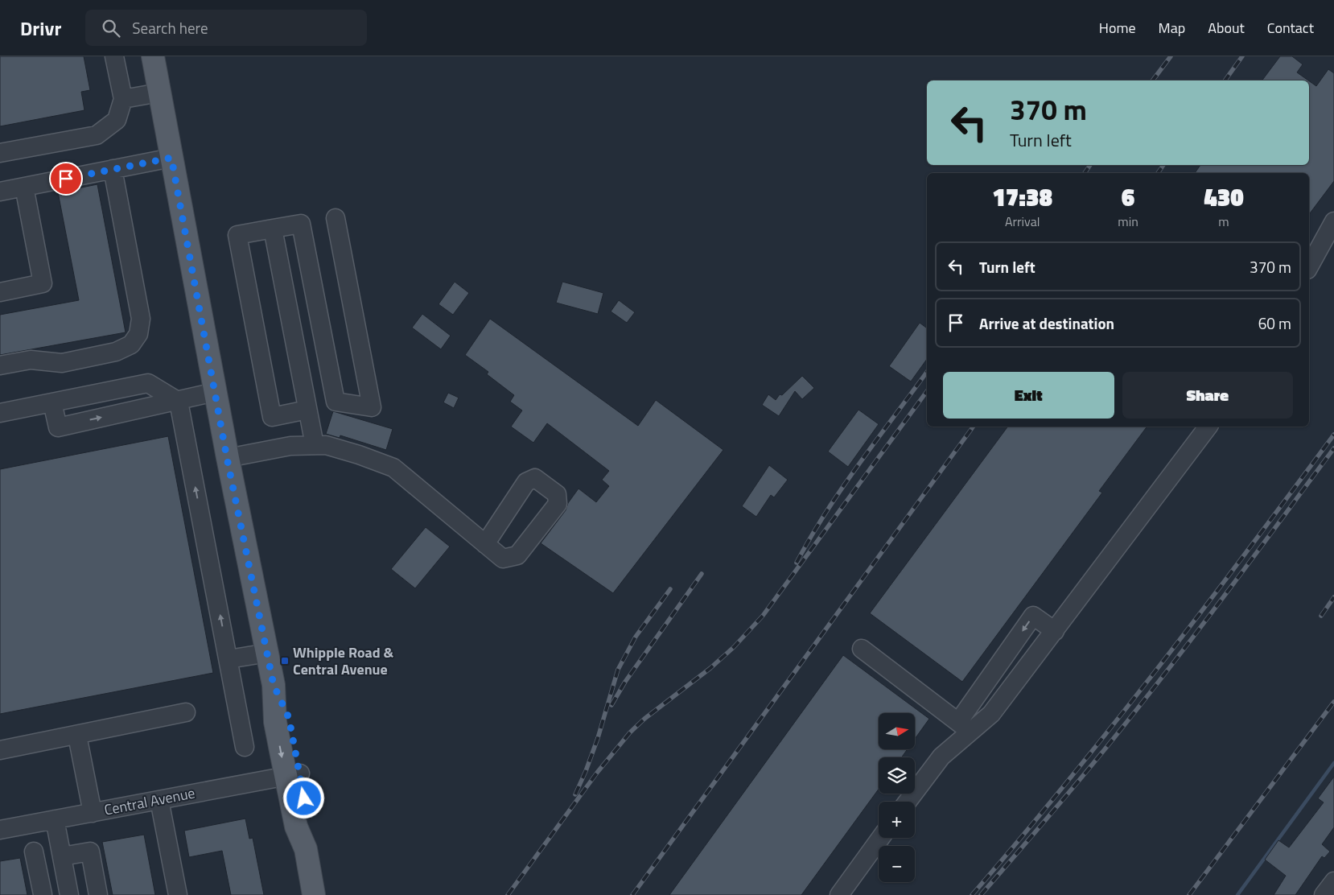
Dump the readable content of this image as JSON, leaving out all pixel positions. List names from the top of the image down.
{
  "streets": {
    "street": ["Central Avenue"]
  },
  "places": {
    "transit": ["Whipple Road & Central Avenue"]
  },
  "north": "right",
  "page": {
    "header": "Drivr",
    "search": "Search here",
    "nav": [
      "Home",
      "Map",
      "About",
      "Contact"
    ],
    "turn": ["370 m", "Turn left"],
    "eta": [
      "17:38",
      "Arrival",
      "6",
      "min",
      "430",
      "m"
    ],
    "list": [
      {
        "name": "Turn left",
        "value": "370 m"
      },
      {
        "name": "Arrive at destination",
        "value": "60 m"
      }
    ],
    "buttons": ["Exit", "Share"],
    "map_buttons": ["+", "−"]
  }
}
